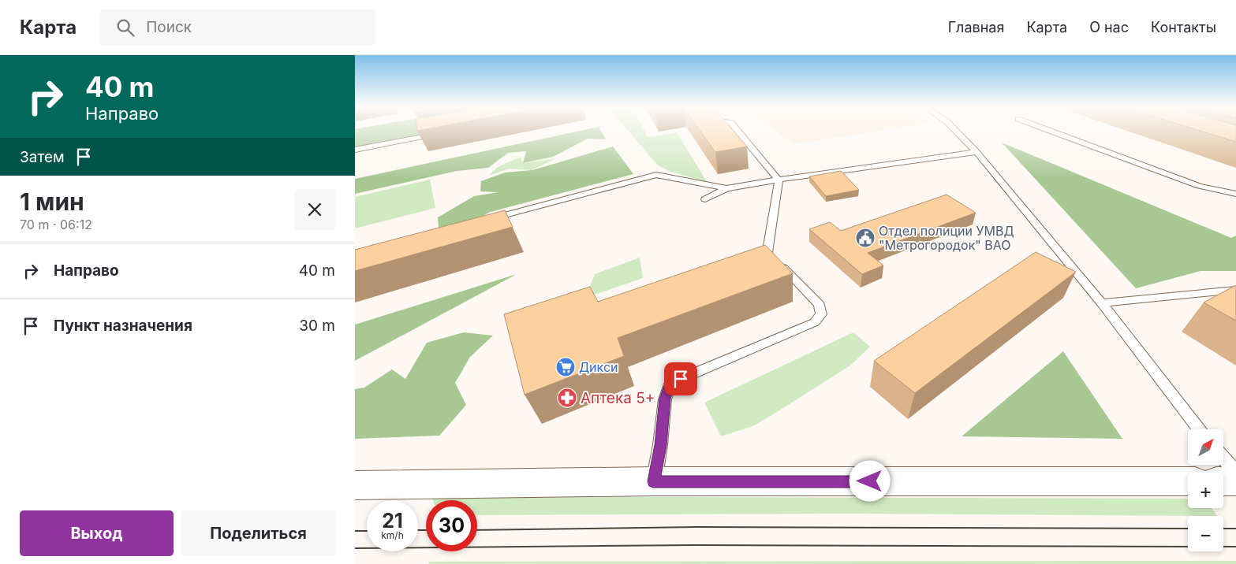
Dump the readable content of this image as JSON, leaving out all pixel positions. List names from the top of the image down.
{
  "places": {
    "public building": ["Отдел полиции УМВД \"Метрогородок\" ВАО"],
    "supermarket": ["Дикси"],
    "pharmacy": ["Аптека 5+"]
  },
  "north": "top right",
  "page": {
    "header": "Карта",
    "search": "Поиск",
    "nav": [
      "Главная",
      "Карта",
      "О нас",
      "Контакты"
    ],
    "turn": ["40 m", "Направо"],
    "then": "Затем",
    "heading": ["1 мин", "70 m · 06:12"],
    "list": [
      {
        "name": "Направо",
        "value": "40 m"
      },
      {
        "name": "Пункт назначения",
        "value": "30 m"
      }
    ],
    "map_buttons": ["+", "−"],
    "speed": "21 km/h",
    "limit": "30",
    "buttons": ["Выход", "Поделиться"]
  }
}
